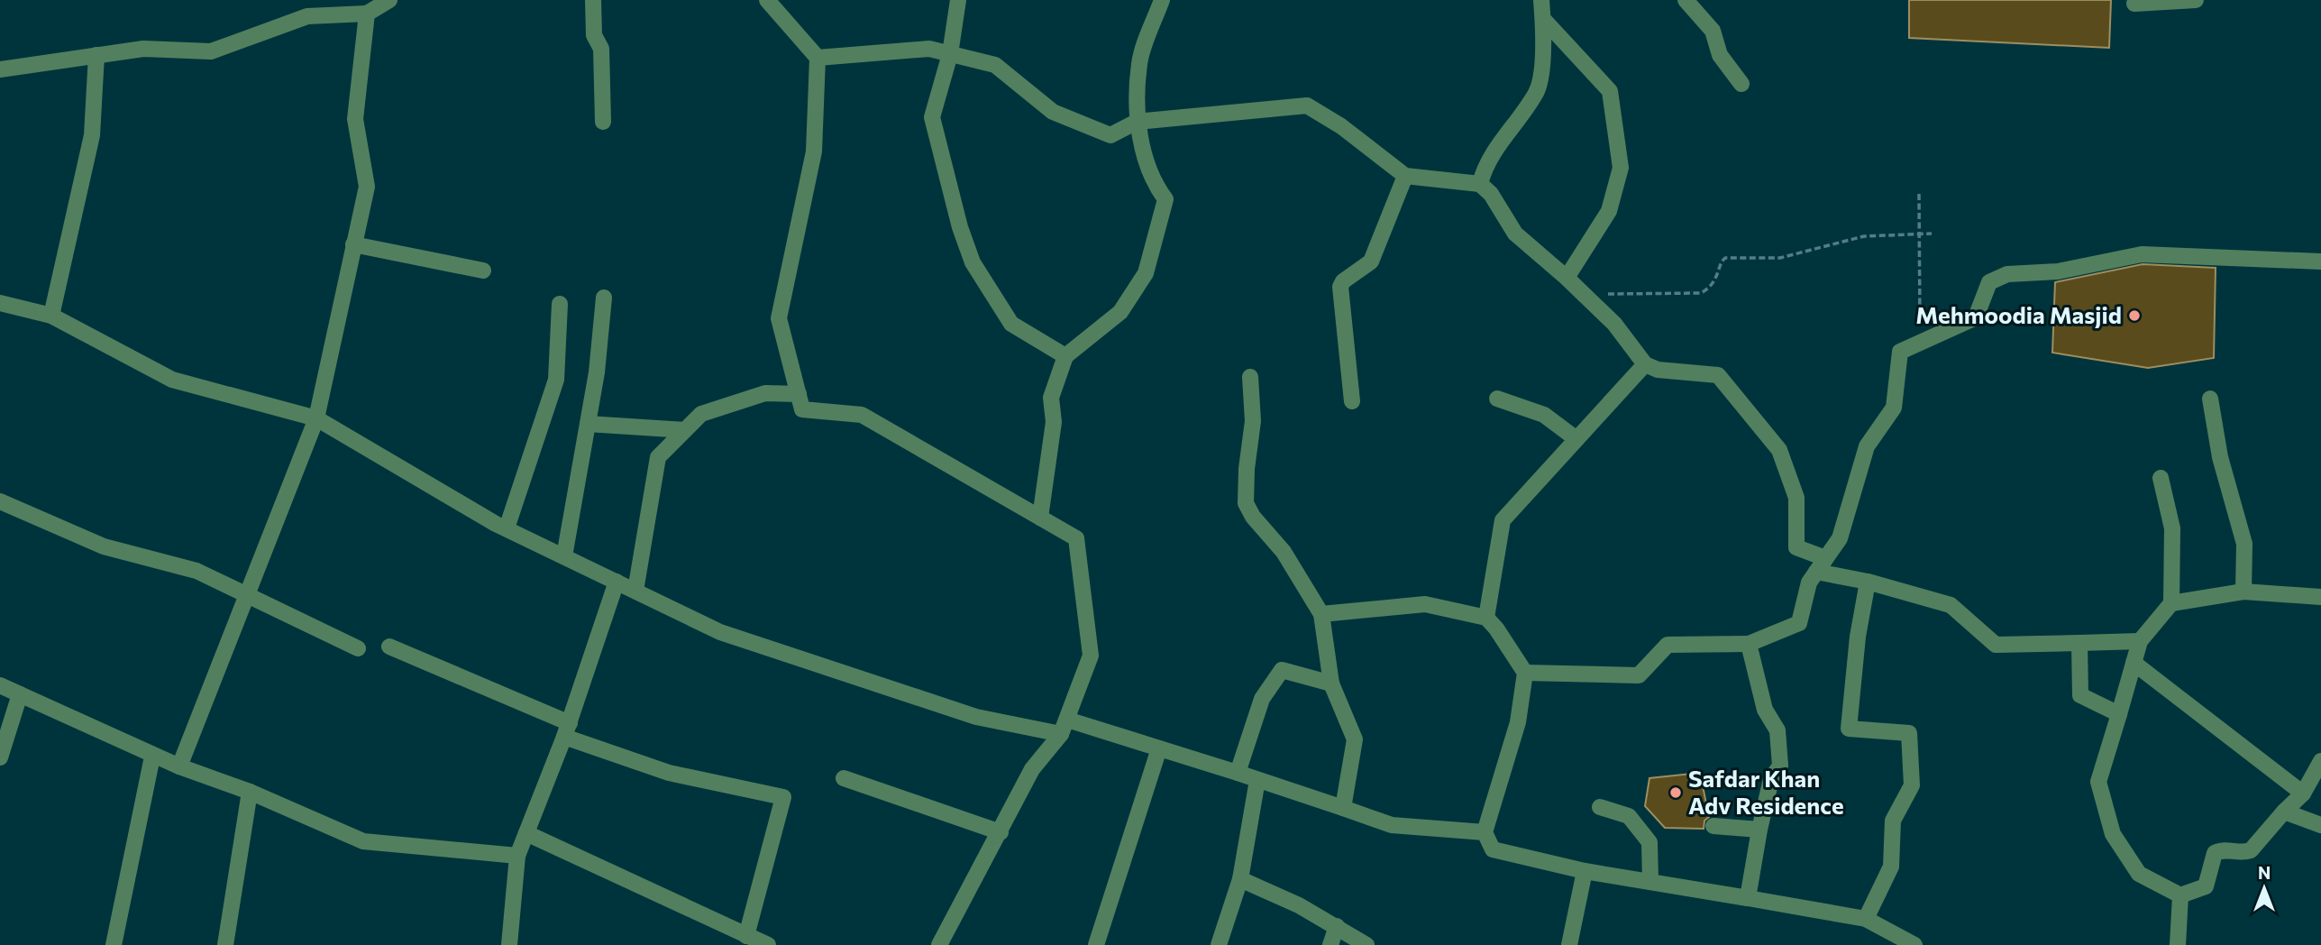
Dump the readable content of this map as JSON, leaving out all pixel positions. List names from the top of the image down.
{
  "places": ["Mehmoodia Masjid", "Safdar Khan Adv Residence"],
  "north": "top"
}
